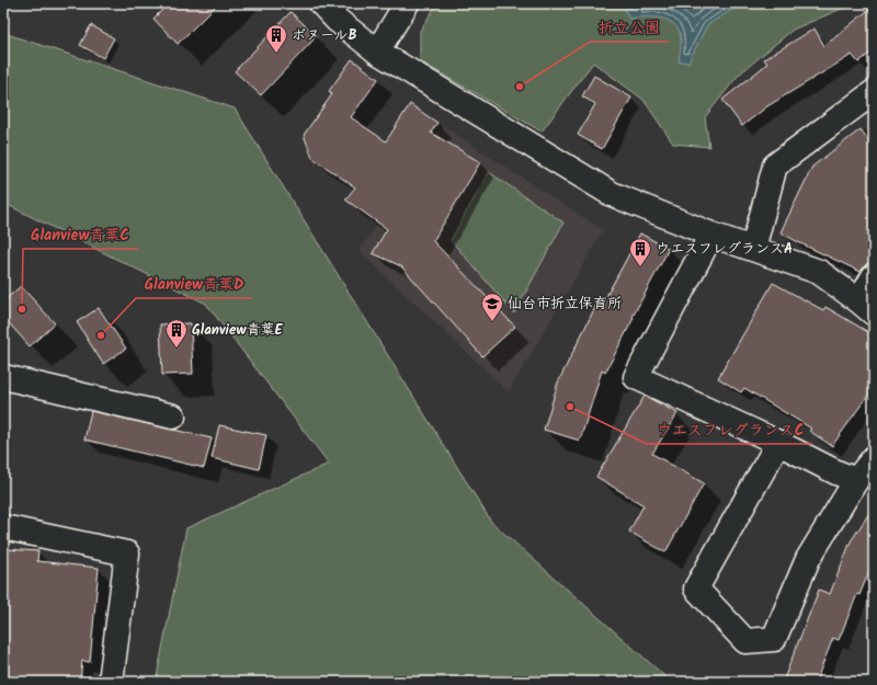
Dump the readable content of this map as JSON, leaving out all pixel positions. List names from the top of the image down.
{
  "places": {
    "building": ["ボヌールB", "ウエスフレグランスA", "Glanview青葉E"],
    "other": [
      "折立公園",
      "Glanview青葉C",
      "Glanview青葉D",
      "ウエスフレグランスC"
    ],
    "school or university": ["仙台市折立保育所"]
  }
}
